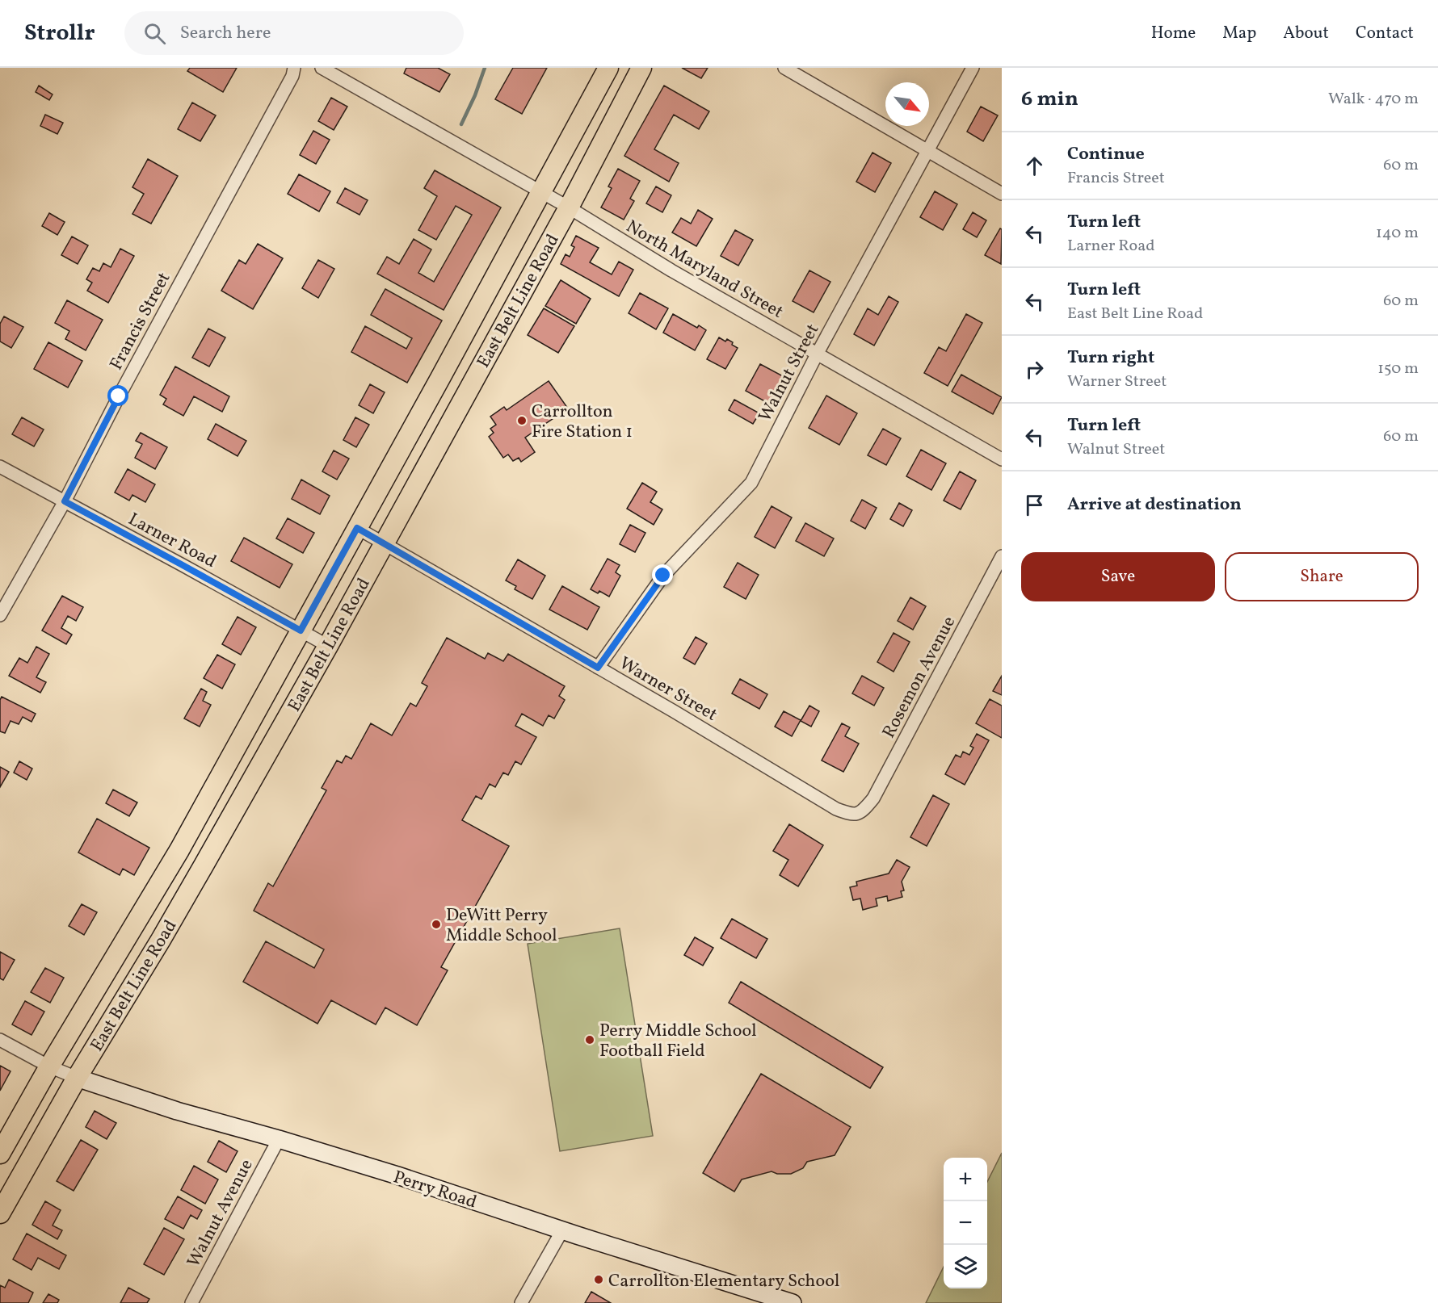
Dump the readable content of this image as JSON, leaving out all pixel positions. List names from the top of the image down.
{
  "streets": {
    "main road": ["East Belt Line Road"],
    "street": [
      "North Maryland Street",
      "Francis Street",
      "Walnut Street",
      "Larner Road",
      "Rosemon Avenue",
      "Warner Street",
      "Perry Road",
      "Walnut Avenue"
    ]
  },
  "crossings": [
    ["North Maryland Street", "East Belt Line Road"],
    ["North Maryland Street", "Walnut Street"],
    ["East Belt Line Road", "Larner Road"],
    ["East Belt Line Road", "Warner Street"],
    ["East Belt Line Road", "Perry Road"],
    ["Francis Street", "Larner Road"],
    ["Walnut Street", "Warner Street"],
    ["Rosemon Avenue", "Warner Street"],
    ["Perry Road", "Walnut Avenue"]
  ],
  "places": [
    "Carrollton Fire Station 1",
    "DeWitt Perry Middle School",
    "Perry Middle School Football Field",
    "Carrollton Elementary School"
  ],
  "north": "bottom right",
  "page": {
    "header": "Strollr",
    "search": "Search here",
    "nav": [
      "Home",
      "Map",
      "About",
      "Contact"
    ],
    "heading": ["6 min", "Walk · 470 m"],
    "list": [
      ["Continue", "Francis Street", "60 m"],
      ["Turn left", "Larner Road", "140 m"],
      ["Turn left", "East Belt Line Road", "60 m"],
      ["Turn right", "Warner Street", "150 m"],
      ["Turn left", "Walnut Street", "60 m"],
      "Arrive at destination"
    ],
    "buttons": ["Save", "Share"],
    "map_buttons": ["+", "−"]
  }
}
